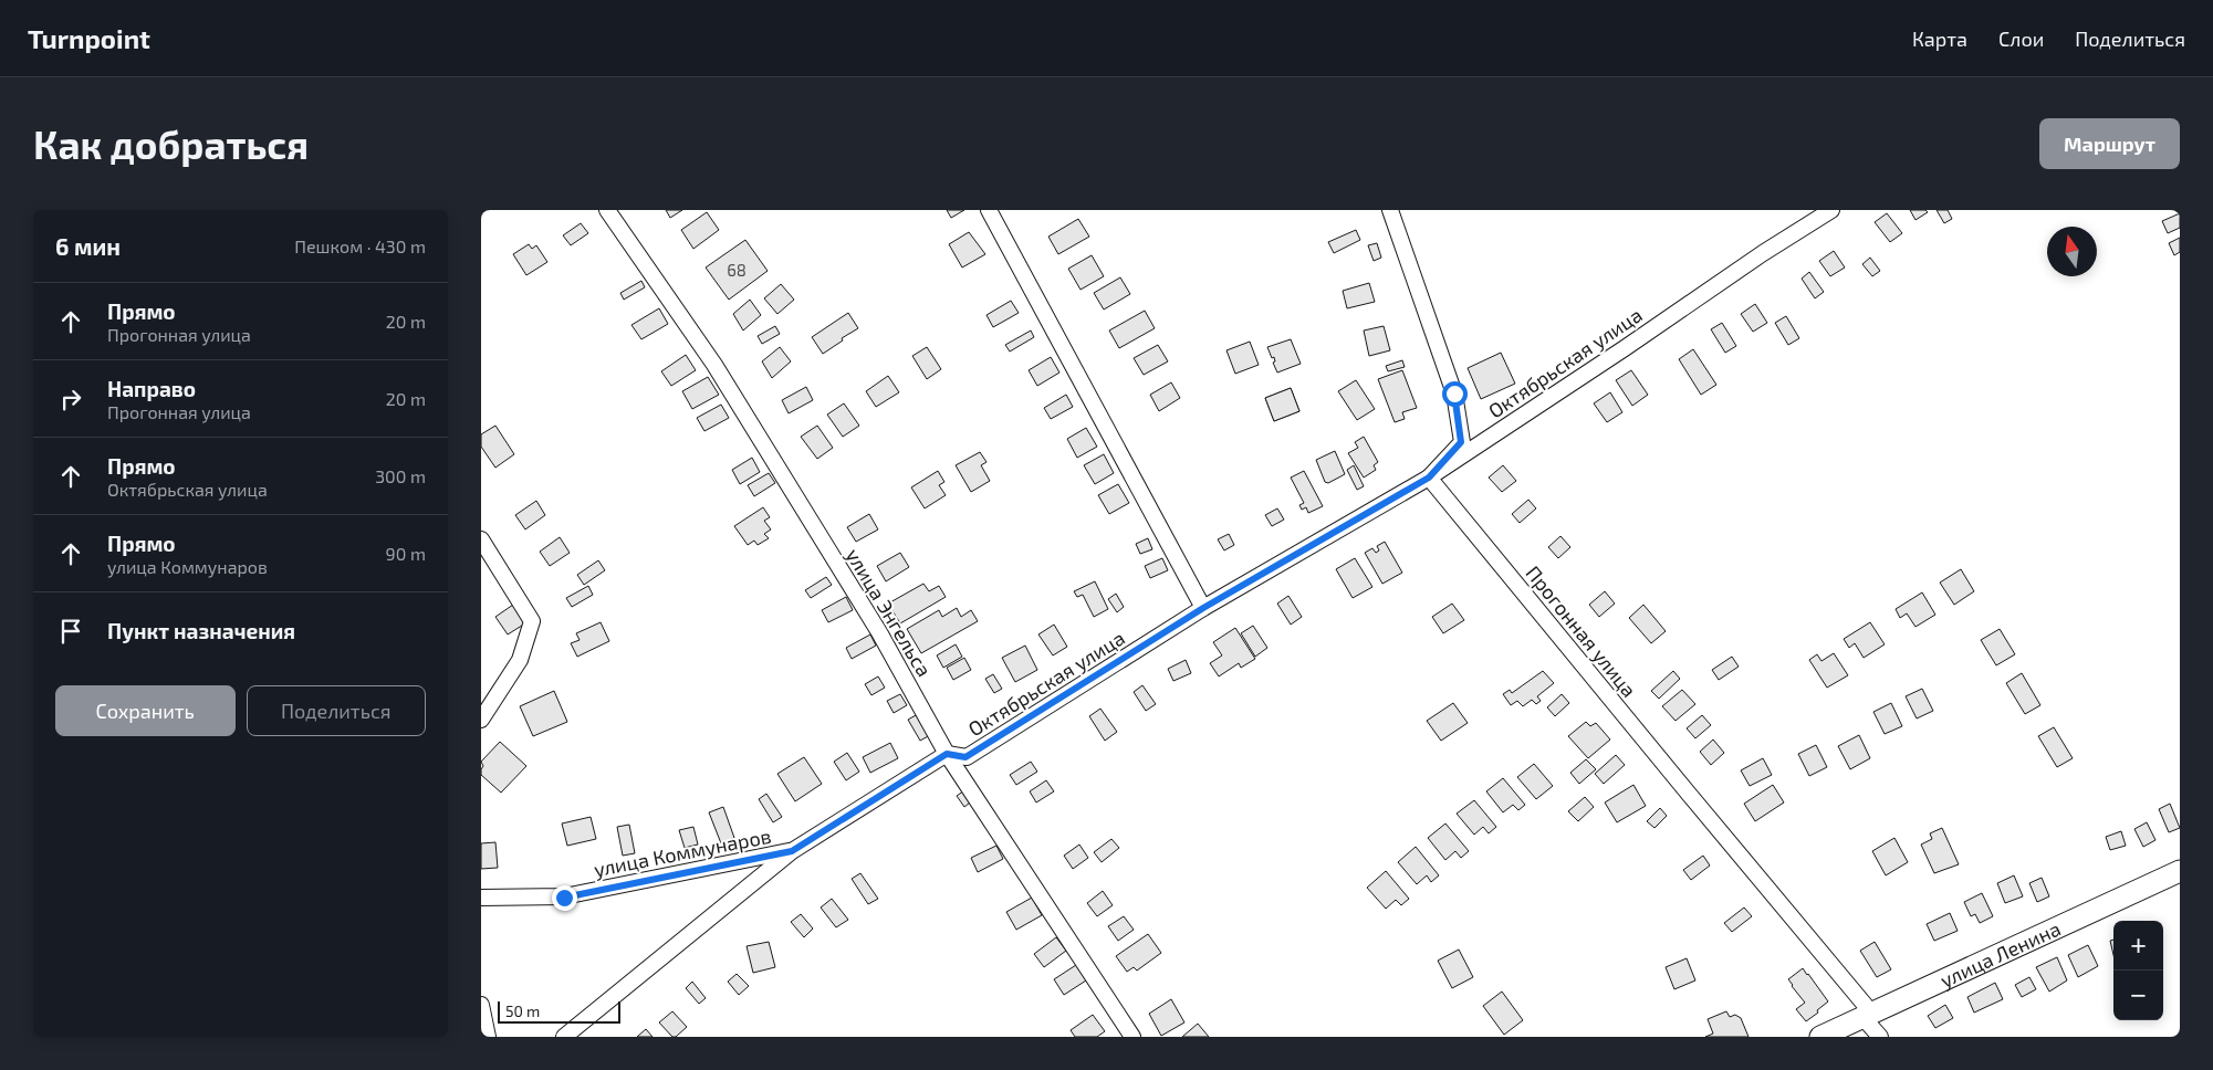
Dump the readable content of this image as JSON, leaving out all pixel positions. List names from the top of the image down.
{
  "streets": {
    "street": [
      "Октябрьская улица",
      "улица Энгельса",
      "Прогонная улица",
      "улица Коммунаров",
      "улица Ленина"
    ]
  },
  "crossings": [
    ["Октябрьская улица", "улица Энгельса"],
    ["Октябрьская улица", "Прогонная улица"],
    ["Октябрьская улица", "улица Коммунаров"],
    ["Прогонная улица", "улица Ленина"]
  ],
  "house_numbers": ["68"],
  "scale_bar": "50 m",
  "north": "top",
  "page": {
    "header": "Turnpoint",
    "nav": ["Карта", "Слои", "Поделиться"],
    "buttons": [
      "Маршрут",
      ["Сохранить", "Поделиться"]
    ],
    "title": "Как добраться",
    "heading": ["6 мин", "Пешком · 430 m"],
    "list": [
      ["Прямо", "Прогонная улица", "20 m"],
      ["Направо", "Прогонная улица", "20 m"],
      ["Прямо", "Октябрьская улица", "300 m"],
      ["Прямо", "улица Коммунаров", "90 m"],
      "Пункт назначения"
    ],
    "map_buttons": ["+", "−"],
    "scale": "50 m"
  }
}
